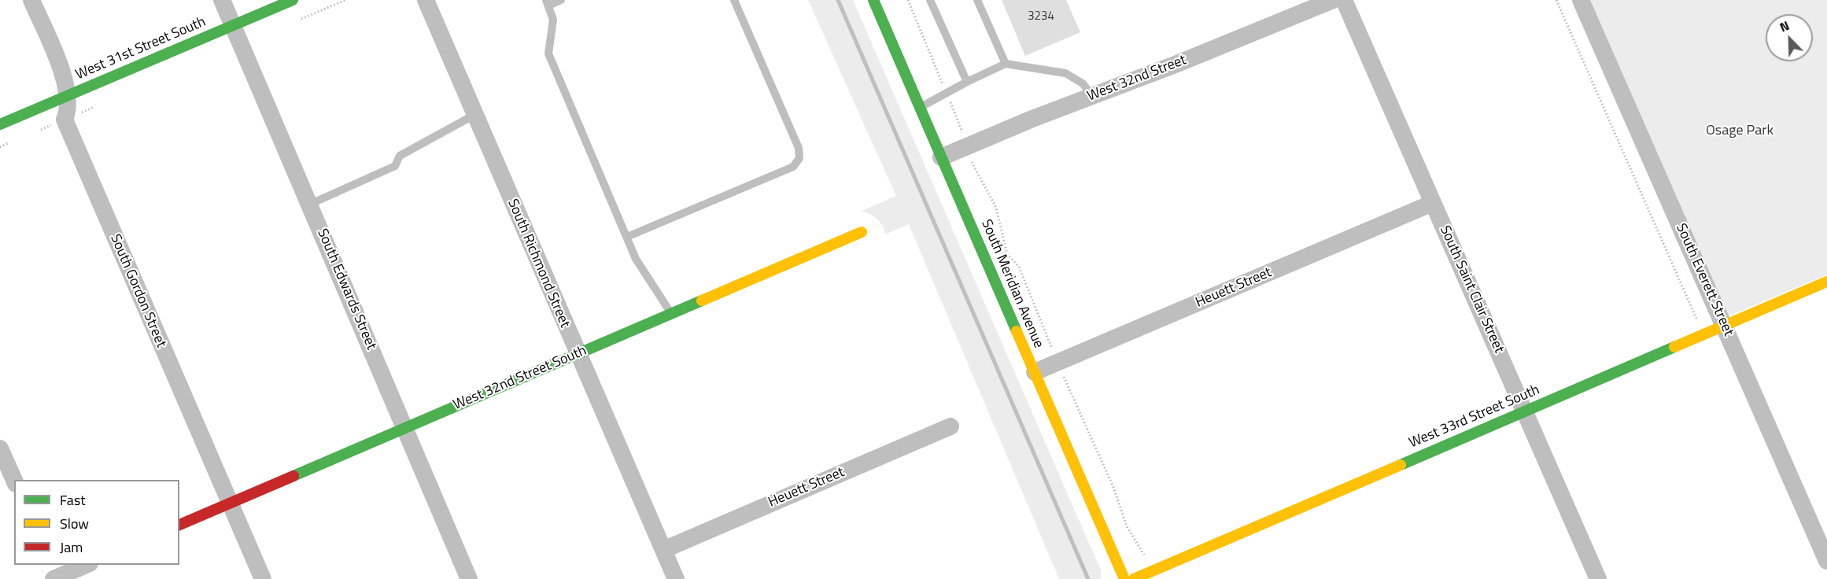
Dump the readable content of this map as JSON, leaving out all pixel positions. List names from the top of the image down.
{
  "streets": {
    "street": [
      "West 31st Street South",
      "West 32nd Street",
      "South Richmond Street",
      "South Everett Street",
      "South Meridian Avenue",
      "Heuett Street",
      "South Edwards Street",
      "South Saint Clair Street",
      "South Gordon Street",
      "West 32nd Street South",
      "West 33rd Street South"
    ]
  },
  "crossings": [
    ["West 31st Street South", "South Edwards Street"],
    ["West 31st Street South", "South Gordon Street"],
    ["West 32nd Street", "South Meridian Avenue"],
    ["South Richmond Street", "Heuett Street"],
    ["South Richmond Street", "West 32nd Street South"],
    ["South Everett Street", "West 33rd Street South"],
    ["South Meridian Avenue", "Heuett Street"],
    ["Heuett Street", "South Saint Clair Street"],
    ["South Edwards Street", "West 32nd Street South"],
    ["South Saint Clair Street", "West 33rd Street South"],
    ["South Gordon Street", "West 32nd Street South"]
  ],
  "parks": ["Osage Park"],
  "house_numbers": ["3234"],
  "legend": ["Fast", "Slow", "Jam"],
  "north": "top left"
}
